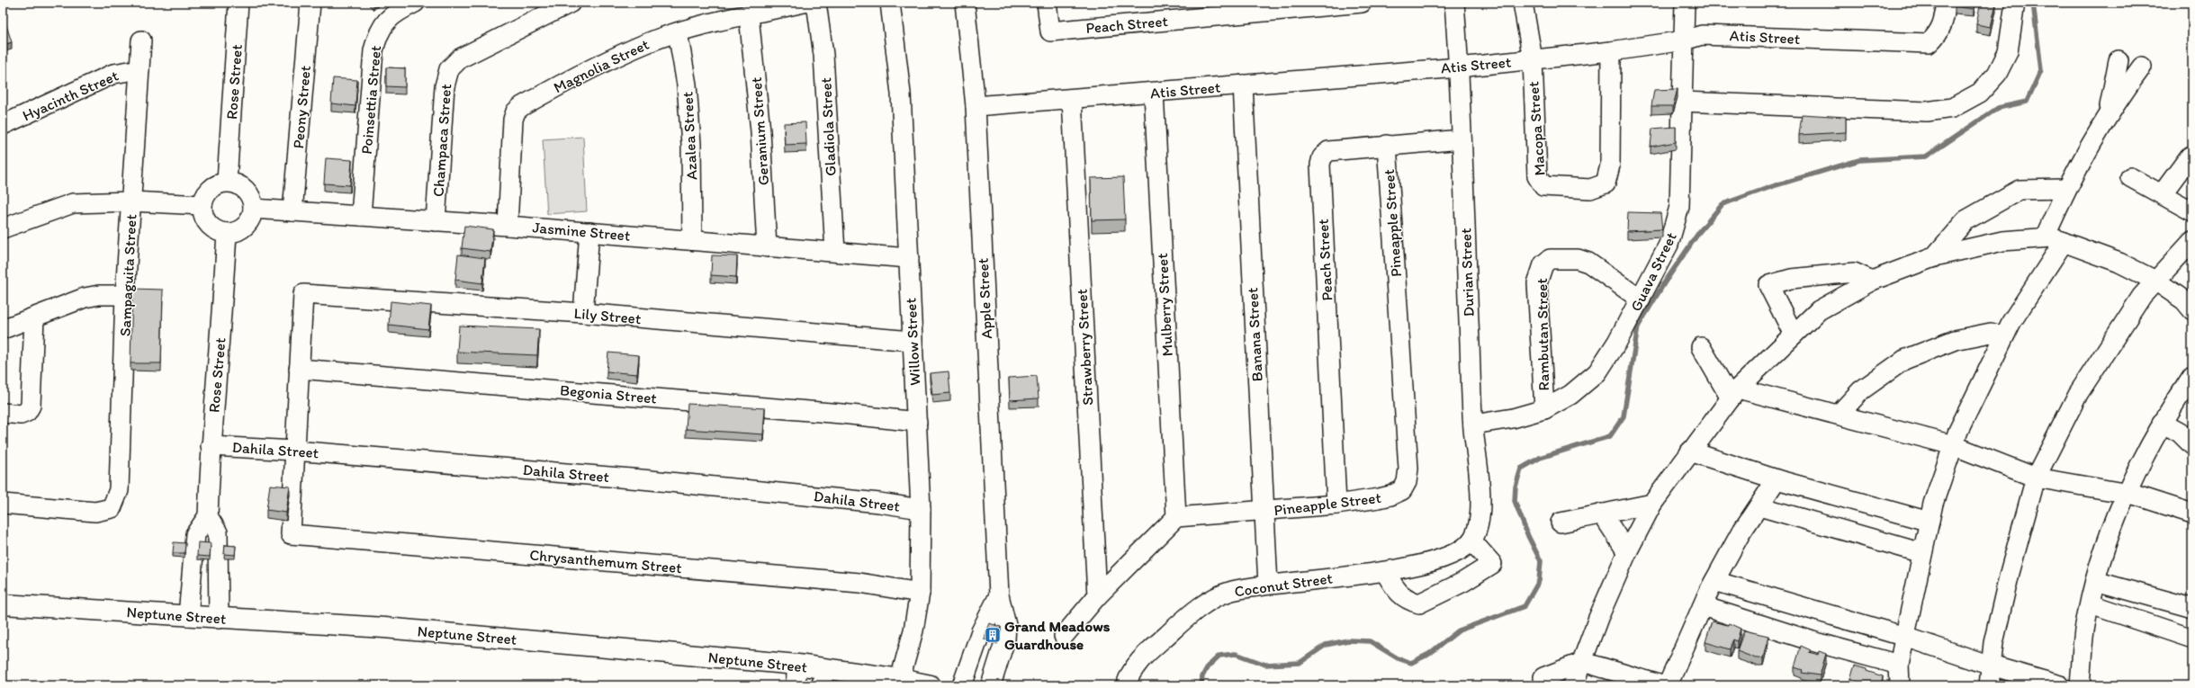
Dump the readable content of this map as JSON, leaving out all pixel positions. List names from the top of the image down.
{
  "streets": {
    "street": [
      "Peach Street",
      "Atis Street",
      "Magnolia Street",
      "Rose Street",
      "Hyacinth Street",
      "Poinsettia Street",
      "Peony Street",
      "Gladiola Street",
      "Macopa Street",
      "Geranium Street",
      "Azalea Street",
      "Champaca Street",
      "Pineapple Street",
      "Jasmine Street",
      "Guava Street",
      "Durian Street",
      "Sampaguita Street",
      "Apple Street",
      "Mulberry Street",
      "Lily Street",
      "Banana Street",
      "Rambutan Street",
      "Willow Street",
      "Strawberry Street",
      "Begonia Street",
      "Dahila Street",
      "Chrysanthemum Street",
      "Coconut Street",
      "Neptune Street"
    ]
  },
  "crossings": [
    ["Peach Street", "Pineapple Street"],
    ["Peach Street", "Durian Street"],
    ["Atis Street", "Macopa Street"],
    ["Atis Street", "Guava Street"],
    ["Atis Street", "Durian Street"],
    ["Atis Street", "Apple Street"],
    ["Atis Street", "Mulberry Street"],
    ["Atis Street", "Banana Street"],
    ["Atis Street", "Strawberry Street"],
    ["Magnolia Street", "Geranium Street"],
    ["Magnolia Street", "Azalea Street"],
    ["Magnolia Street", "Jasmine Street"],
    ["Rose Street", "Jasmine Street"],
    ["Rose Street", "Dahila Street"],
    ["Hyacinth Street", "Sampaguita Street"],
    ["Poinsettia Street", "Jasmine Street"],
    ["Peony Street", "Jasmine Street"],
    ["Gladiola Street", "Jasmine Street"],
    ["Geranium Street", "Jasmine Street"],
    ["Azalea Street", "Jasmine Street"],
    ["Champaca Street", "Jasmine Street"],
    ["Pineapple Street", "Mulberry Street"],
    ["Pineapple Street", "Banana Street"],
    ["Jasmine Street", "Willow Street"],
    ["Guava Street", "Durian Street"],
    ["Guava Street", "Rambutan Street"],
    ["Durian Street", "Coconut Street"],
    ["Lily Street", "Willow Street"],
    ["Lily Street", "Begonia Street"],
    ["Banana Street", "Coconut Street"],
    ["Willow Street", "Begonia Street"],
    ["Willow Street", "Dahila Street"],
    ["Willow Street", "Chrysanthemum Street"],
    ["Willow Street", "Neptune Street"],
    ["Dahila Street", "Chrysanthemum Street"]
  ],
  "places": {
    "building": ["Grand Meadows Guardhouse"]
  }
}
